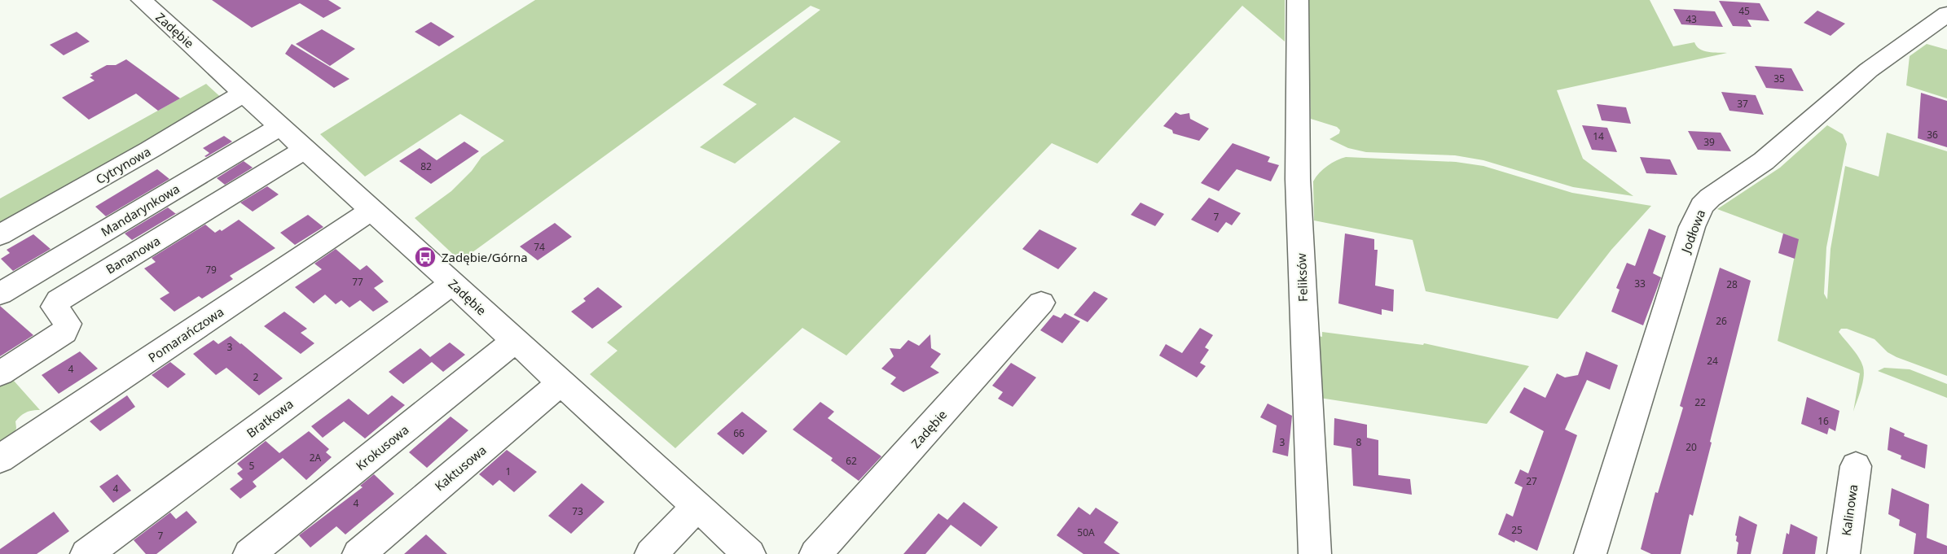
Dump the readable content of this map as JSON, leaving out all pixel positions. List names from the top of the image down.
{
  "streets": {
    "street": [
      "Zadębie",
      "Cytrynowa",
      "Mandarynkowa",
      "Jodłowa",
      "Bananowa",
      "Feliksów",
      "Pomarańczowa",
      "Bratkowa",
      "Krokusowa",
      "Kaktusowa",
      "Kalinowa"
    ]
  },
  "crossings": [
    ["Zadębie", "Cytrynowa"],
    ["Zadębie", "Mandarynkowa"],
    ["Zadębie", "Bananowa"],
    ["Zadębie", "Pomarańczowa"],
    ["Zadębie", "Bratkowa"],
    ["Zadębie", "Krokusowa"],
    ["Zadębie", "Kaktusowa"]
  ],
  "places": {
    "bus stop": ["Zadębie/Górna"]
  },
  "house_numbers": [
    "45",
    "43",
    "35",
    "37",
    "36",
    "14",
    "39",
    "82",
    "7",
    "74",
    "79",
    "77",
    "33",
    "28",
    "26",
    "3",
    "24",
    "4",
    "2",
    "22",
    "16",
    "66",
    "3",
    "8",
    "20",
    "2A",
    "62",
    "5",
    "1",
    "27",
    "4",
    "4",
    "73",
    "25",
    "50A",
    "7"
  ]
}
